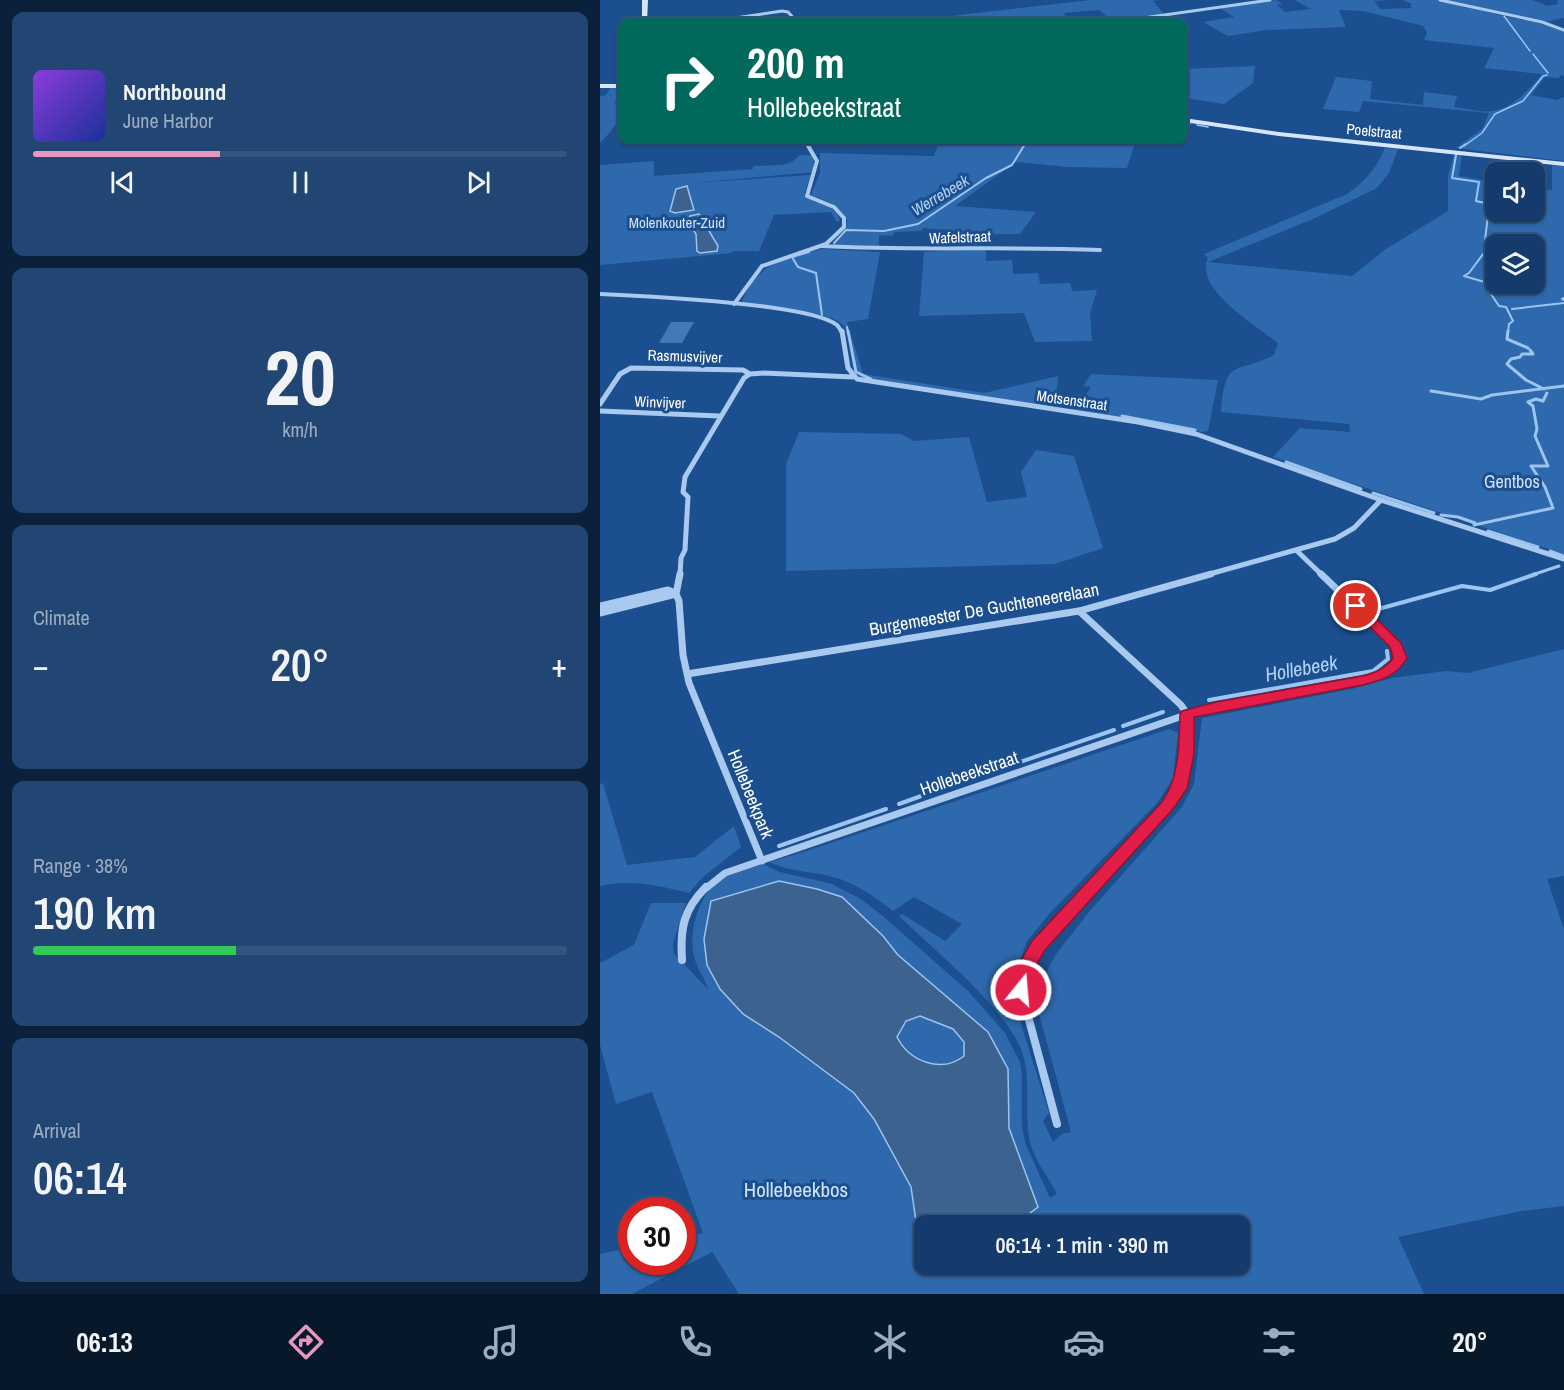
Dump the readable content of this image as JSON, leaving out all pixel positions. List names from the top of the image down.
{
  "streets": {
    "street": [
      "Poelstraat",
      "Wafelstraat",
      "Rasmusvijver",
      "Motsenstraat",
      "Winvijver",
      "Burgemeester De Guchteneerelaan",
      "Hollebeekstraat",
      "Hollebeekpark"
    ]
  },
  "crossings": [
    ["Rasmusvijver", "Motsenstraat"],
    ["Motsenstraat", "Burgemeester De Guchteneerelaan"],
    ["Burgemeester De Guchteneerelaan", "Hollebeekstraat"],
    ["Burgemeester De Guchteneerelaan", "Hollebeekpark"],
    ["Hollebeekstraat", "Hollebeekpark"]
  ],
  "water": ["Werrebeek", "Hollebeek"],
  "parks": ["Molenkouter-Zuid", "Gentbos", "Hollebeekbos"],
  "page": {
    "turn": ["200 m", "Hollebeekstraat"],
    "song": ["Northbound", "June Harbor"],
    "tile": [
      ["20", "km/h"],
      "Climate",
      ["Range · 38%", "190 km"],
      ["Arrival", "06:14"]
    ],
    "heat": ["−", "20°", "+"],
    "limit": "30",
    "trip": "06:14 · 1 min · 390 m",
    "tabs": ["06:13", "20°"]
  }
}
